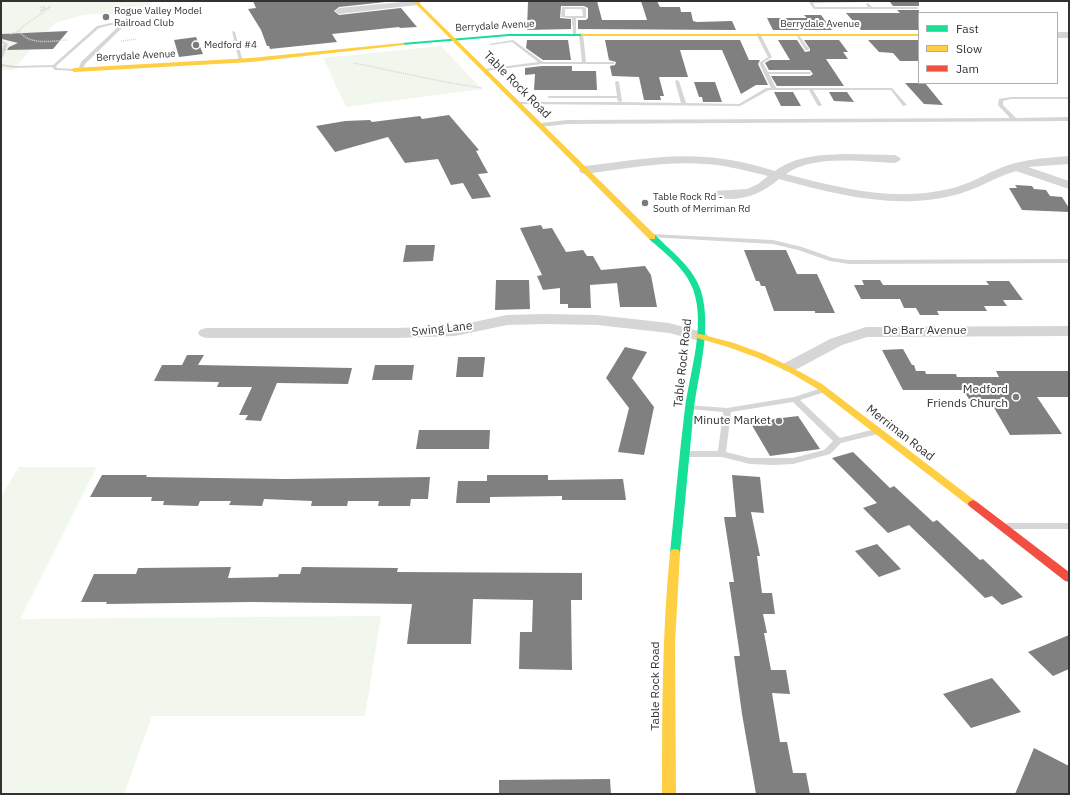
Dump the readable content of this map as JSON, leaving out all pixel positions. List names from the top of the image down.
{
  "streets": {
    "street": [
      "Berrydale Avenue",
      "Table Rock Road",
      "Swing Lane",
      "De Barr Avenue",
      "Merriman Road"
    ]
  },
  "crossings": [
    ["Berrydale Avenue", "Table Rock Road"],
    ["Table Rock Road", "Swing Lane"],
    ["Table Rock Road", "Merriman Road"],
    ["Swing Lane", "Merriman Road"],
    ["De Barr Avenue", "Merriman Road"]
  ],
  "places": [
    "Rogue Valley Model Railroad Club",
    "Medford #4",
    "Table Rock Rd - South of Merriman Rd",
    "Medford Friends Church",
    "Minute Market"
  ],
  "legend": ["Fast", "Slow", "Jam"]
}
